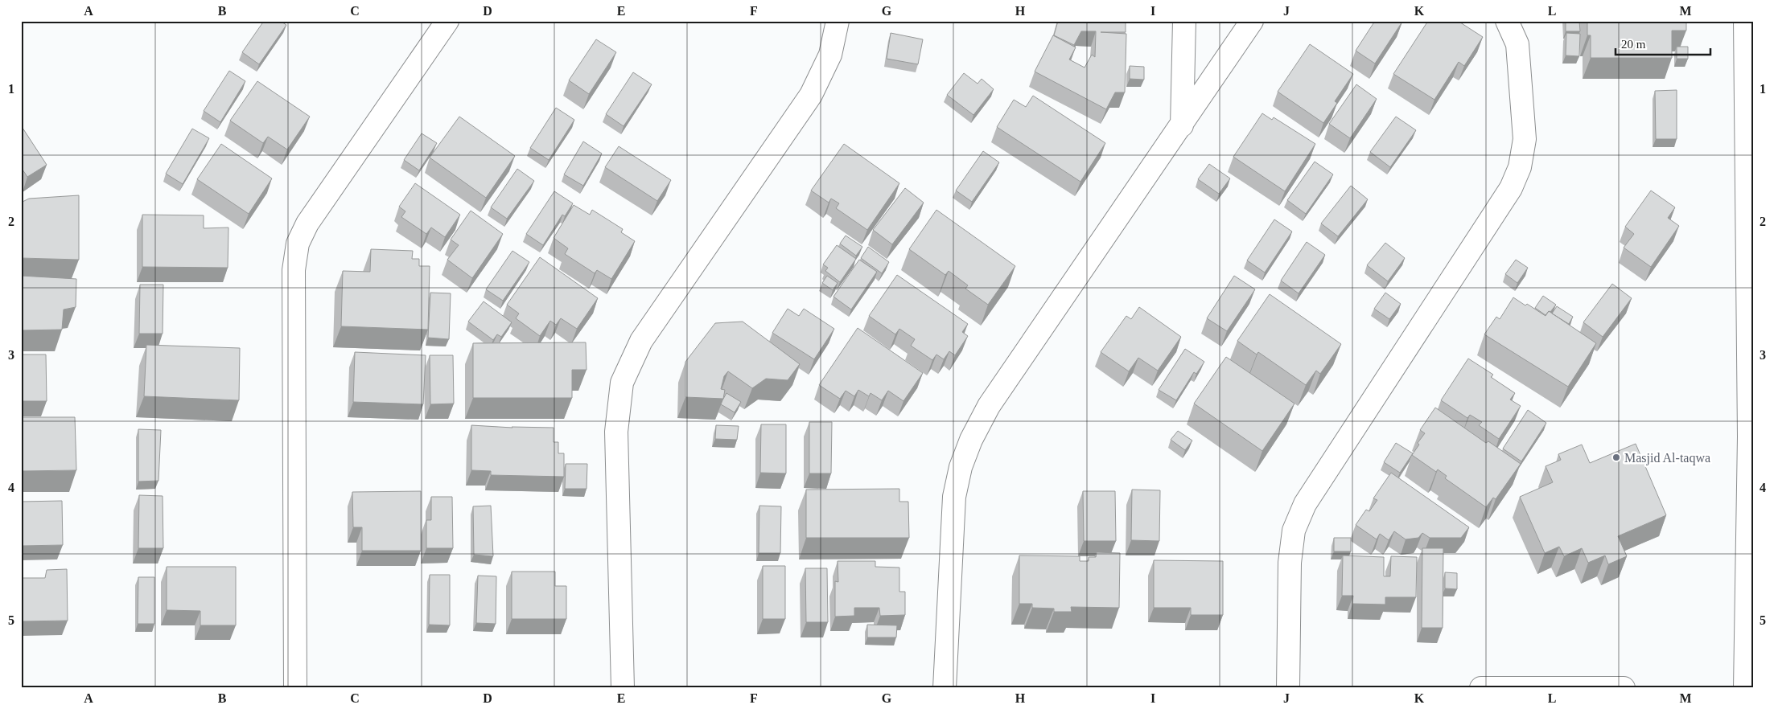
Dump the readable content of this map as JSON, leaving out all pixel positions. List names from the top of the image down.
{
  "places": ["Masjid Al-taqwa"],
  "scale_bar": "20 m",
  "grid": {
    "columns": [
      "A",
      "B",
      "C",
      "D",
      "E",
      "F",
      "G",
      "H",
      "I",
      "J",
      "K",
      "L",
      "M"
    ],
    "rows": [
      "1",
      "2",
      "3",
      "4",
      "5"
    ]
  }
}
